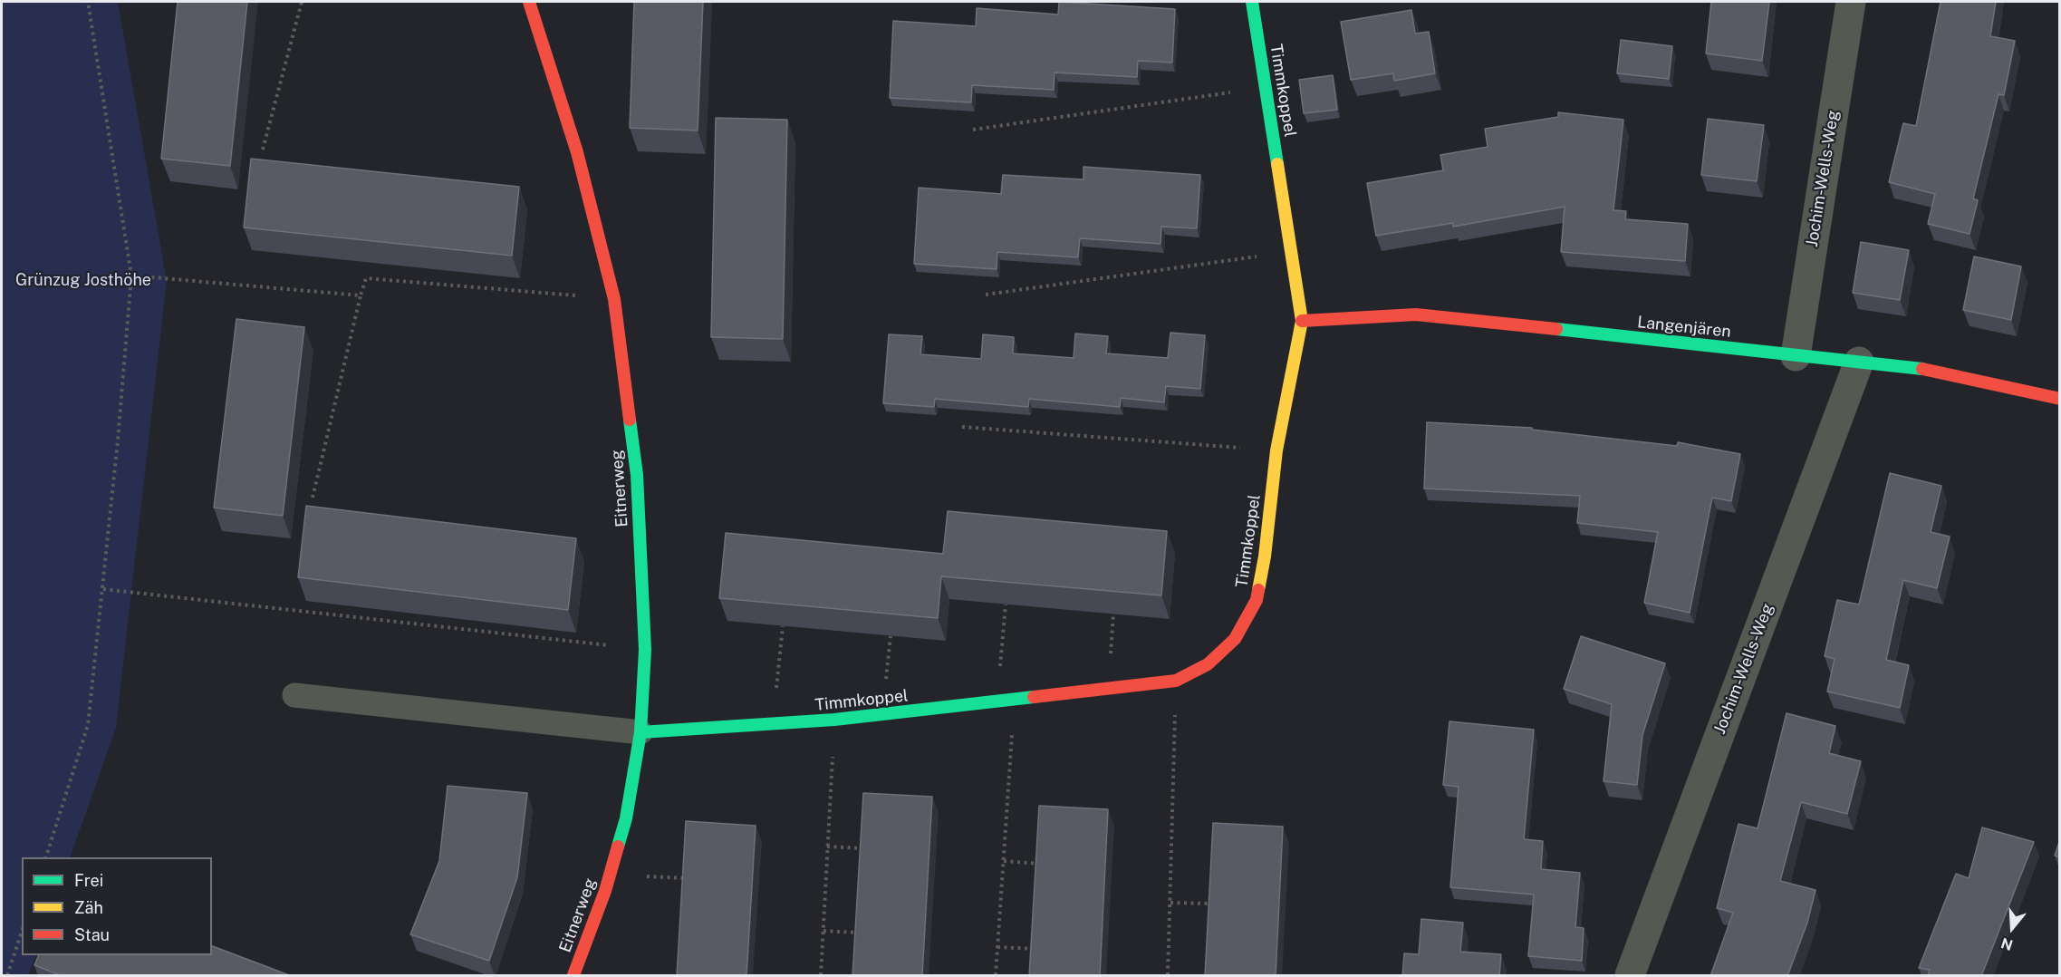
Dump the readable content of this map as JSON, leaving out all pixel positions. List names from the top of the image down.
{
  "streets": {
    "street": [
      "Timmkoppel",
      "Jochim-Wells-Weg",
      "Langenjären",
      "Eitnerweg"
    ]
  },
  "crossings": [
    ["Timmkoppel", "Langenjären"],
    ["Timmkoppel", "Eitnerweg"],
    ["Jochim-Wells-Weg", "Langenjären"]
  ],
  "parks": ["Grünzug Josthöhe"],
  "legend": ["Frei", "Zäh", "Stau"],
  "north": "bottom"
}
